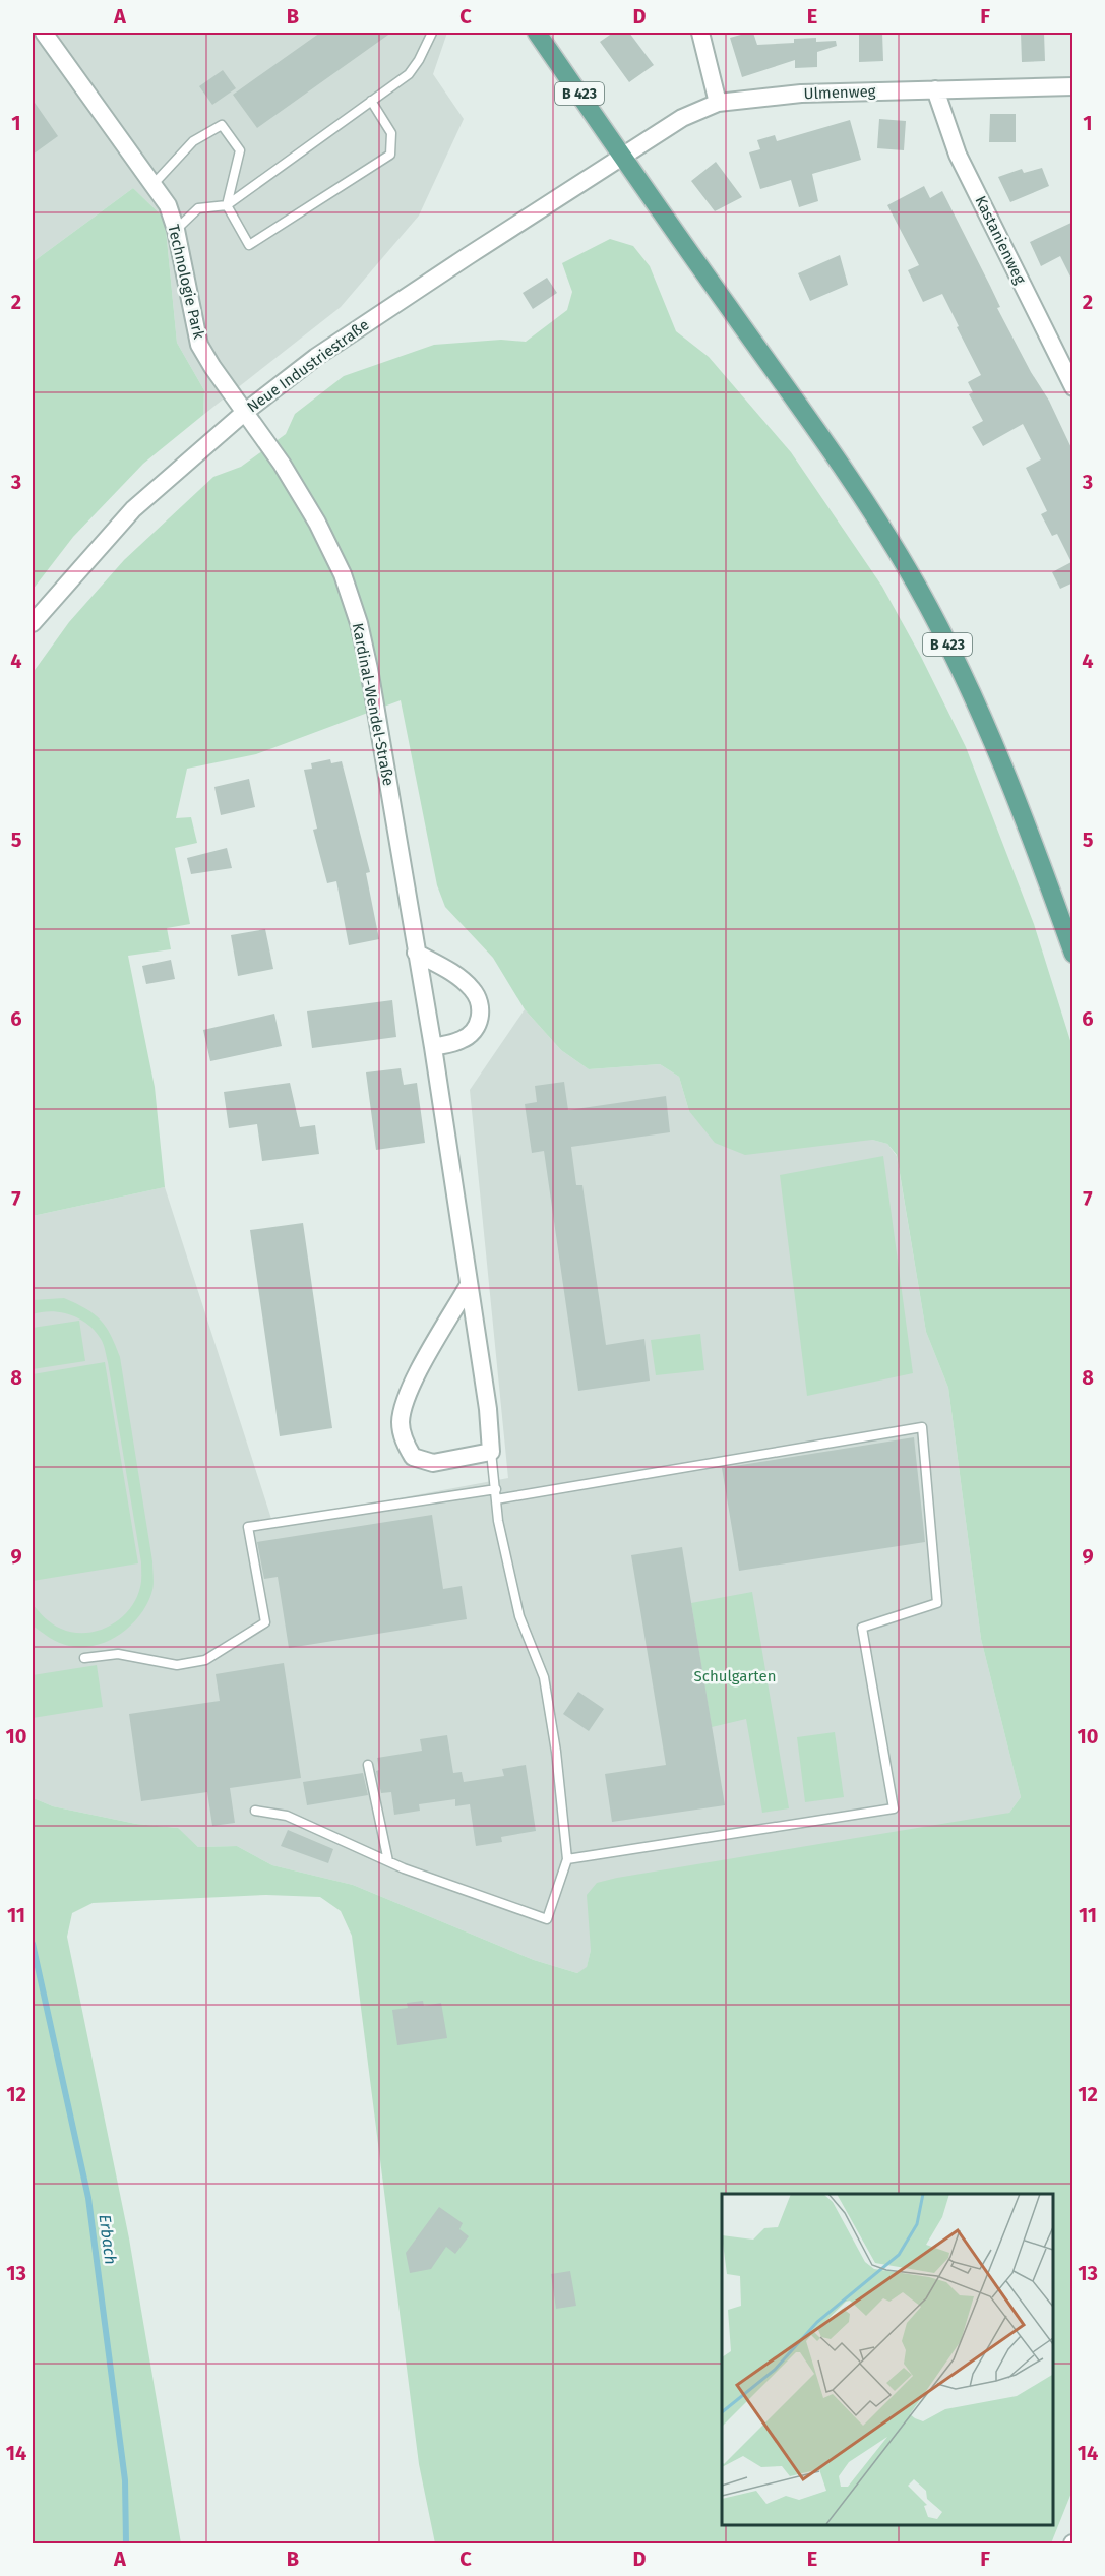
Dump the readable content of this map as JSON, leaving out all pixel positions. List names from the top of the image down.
{
  "streets": {
    "main road": ["B 423"],
    "street": [
      "Ulmenweg",
      "Kastanienweg",
      "Technologie Park",
      "Neue Industriestraße",
      "Kardinal-Wendel-Straße"
    ]
  },
  "crossings": [
    ["Ulmenweg", "B 423"],
    ["Ulmenweg", "Kastanienweg"],
    ["Ulmenweg", "Neue Industriestraße"],
    ["B 423", "Neue Industriestraße"],
    ["Technologie Park", "Neue Industriestraße"],
    ["Technologie Park", "Kardinal-Wendel-Straße"],
    ["Neue Industriestraße", "Kardinal-Wendel-Straße"]
  ],
  "water": ["Erbach"],
  "parks": ["Schulgarten"],
  "grid": {
    "columns": [
      "A",
      "B",
      "C",
      "D",
      "E",
      "F"
    ],
    "rows": [
      "1",
      "2",
      "3",
      "4",
      "5",
      "6",
      "7",
      "8",
      "9",
      "10",
      "11",
      "12",
      "13",
      "14"
    ]
  }
}
